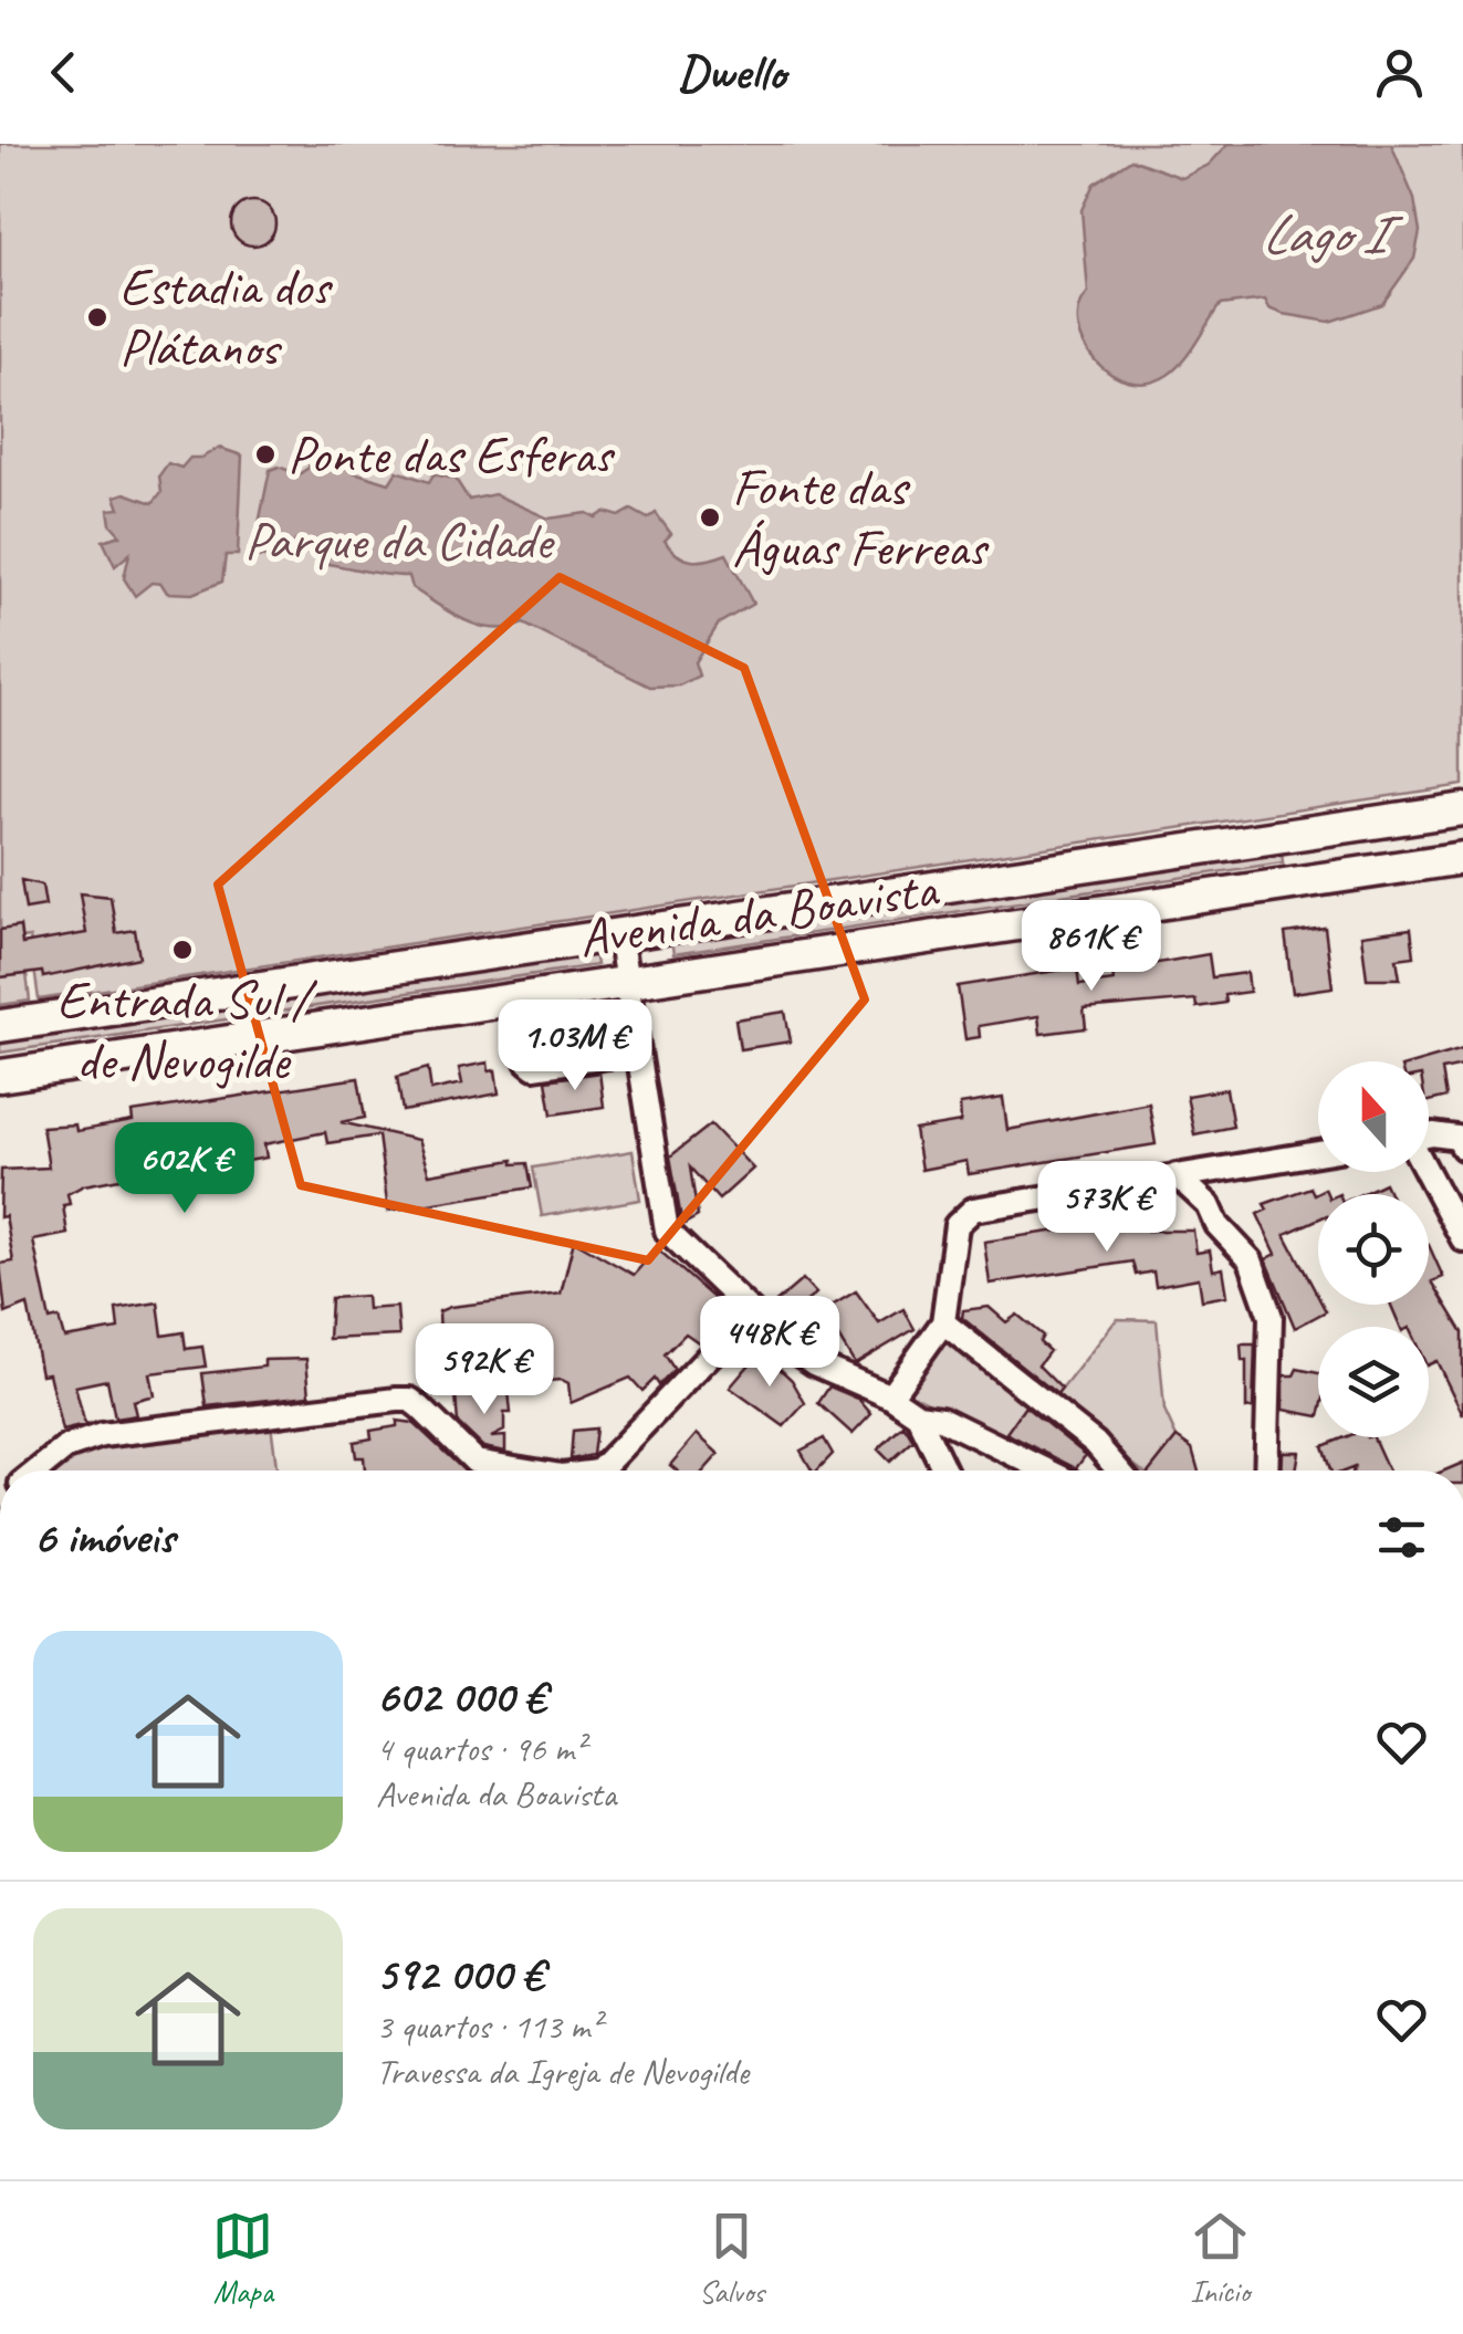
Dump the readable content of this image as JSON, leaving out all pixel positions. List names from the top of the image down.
{
  "streets": {
    "main road": ["Avenida da Boavista"]
  },
  "water": ["Lago I"],
  "parks": ["Parque da Cidade"],
  "places": [
    "Estadia dos Plátanos",
    "Ponte das Esferas",
    "Fonte das Águas Ferreas",
    "Entrada Sul / de Nevogilde"
  ],
  "north": "top",
  "page": {
    "header": "Dwello",
    "price": [
      "861K €",
      "1.03M €",
      "602K €",
      "573K €",
      "448K €",
      "592K €"
    ],
    "heading": "6 imóveis",
    "list": [
      {
        "name": "602 000 €",
        "note": "4 quartos · 96 m² · Avenida da Boavista"
      },
      {
        "name": "592 000 €",
        "note": "3 quartos · 113 m² · Travessa da Igreja de Nevogilde"
      }
    ],
    "tabs": ["Mapa", "Salvos", "Início"]
  }
}
